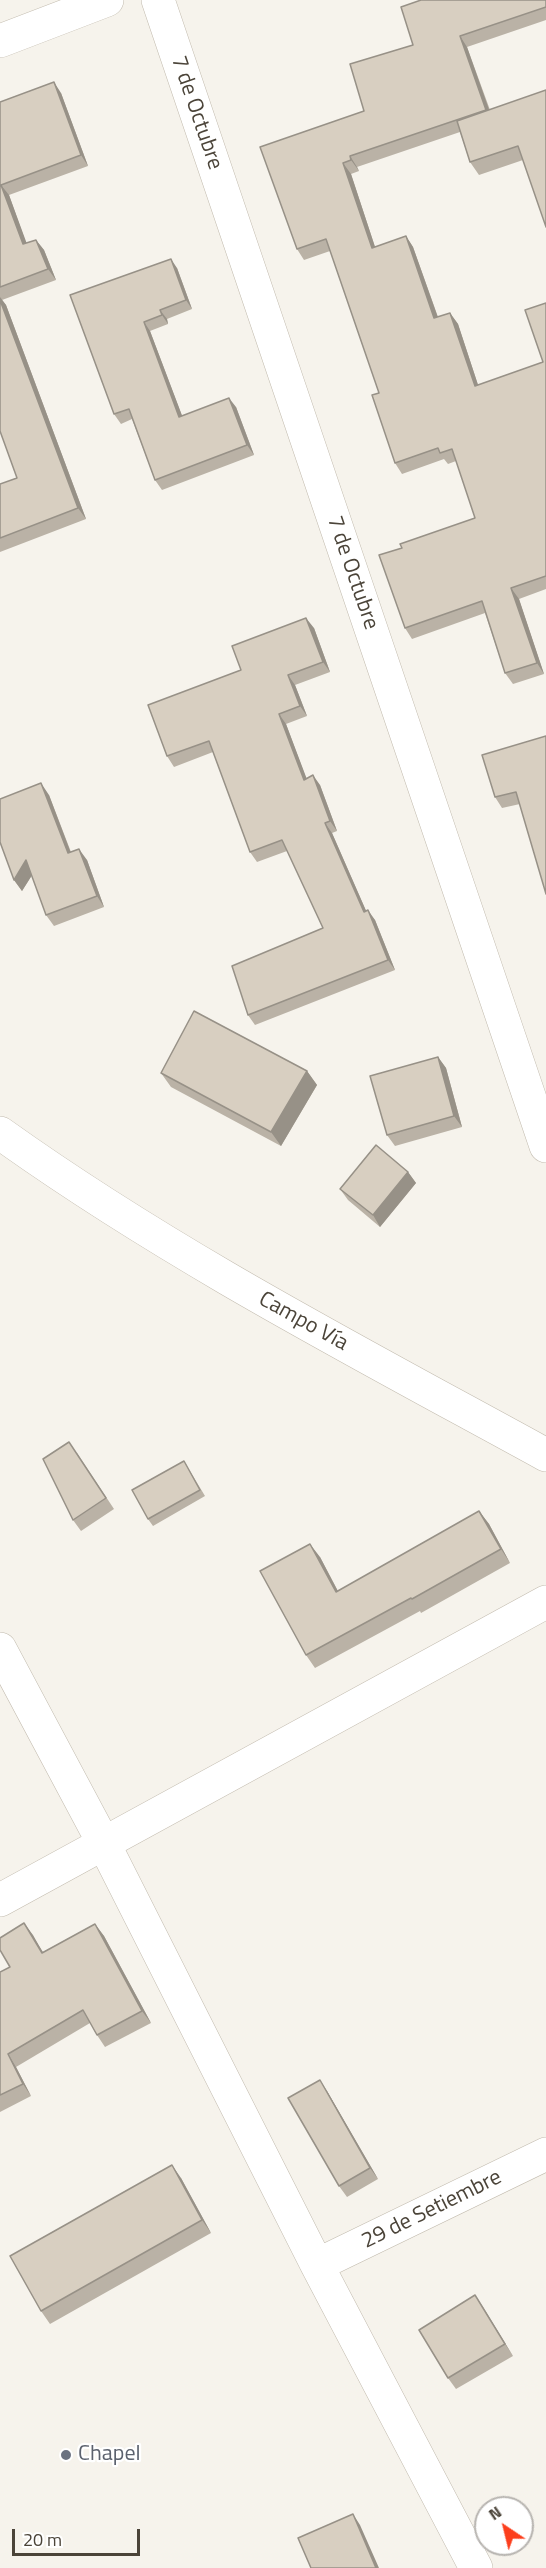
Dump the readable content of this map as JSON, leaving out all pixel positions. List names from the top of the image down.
{
  "streets": {
    "street": ["7 de Octubre", "Campo Vía", "29 de Setiembre"]
  },
  "places": ["Chapel"],
  "scale_bar": "20 m",
  "north": "top left"
}
